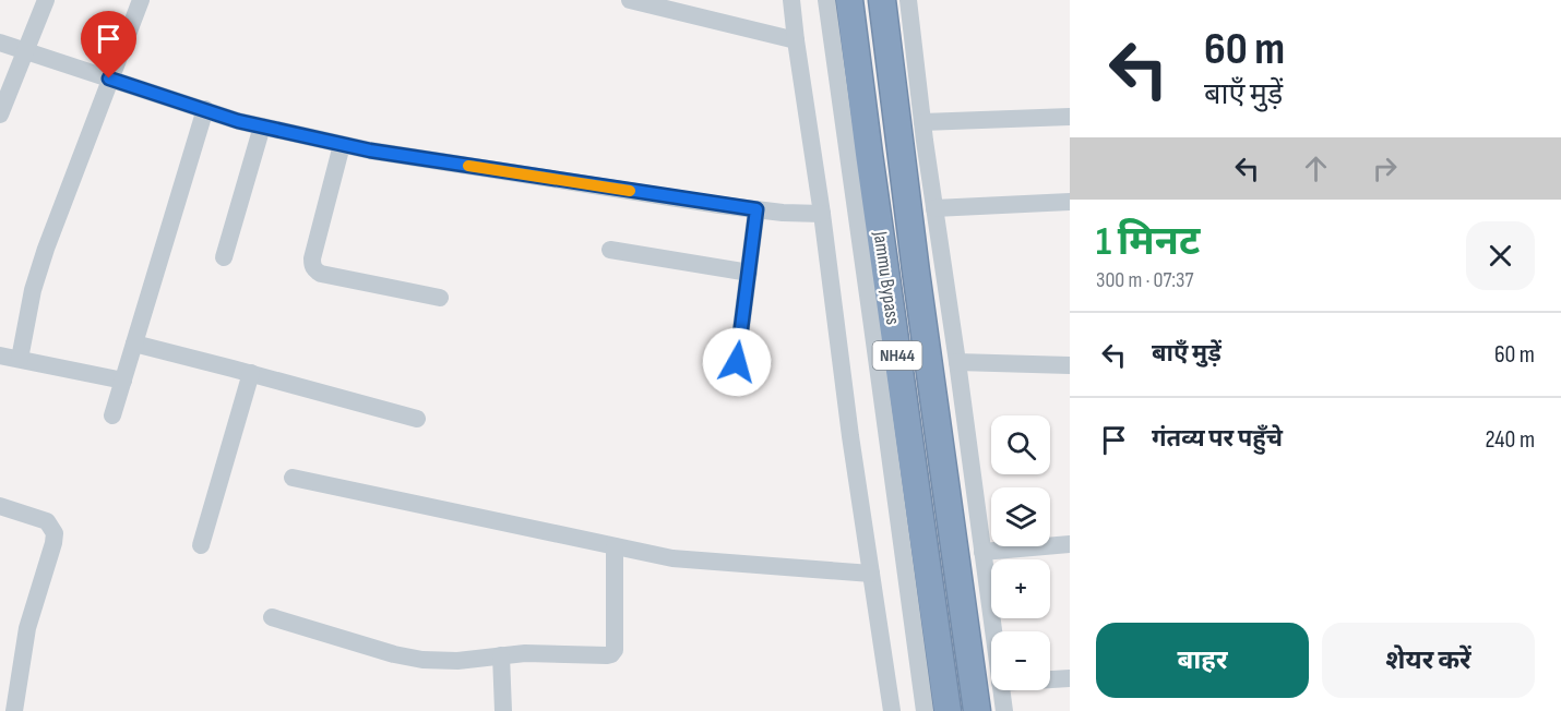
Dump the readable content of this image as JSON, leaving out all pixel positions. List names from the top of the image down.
{
  "streets": {
    "highway": ["Jammu Bypass", "NH44"]
  },
  "page": {
    "turn": ["60 m", "बाएँ मुड़ें"],
    "heading": ["1 मिनट", "300 m · 07:37"],
    "list": [
      {
        "name": "बाएँ मुड़ें",
        "value": "60 m"
      },
      {
        "name": "गंतव्य पर पहुँचे",
        "value": "240 m"
      }
    ],
    "map_buttons": ["+", "−"],
    "buttons": ["बाहर", "शेयर करें"]
  }
}
